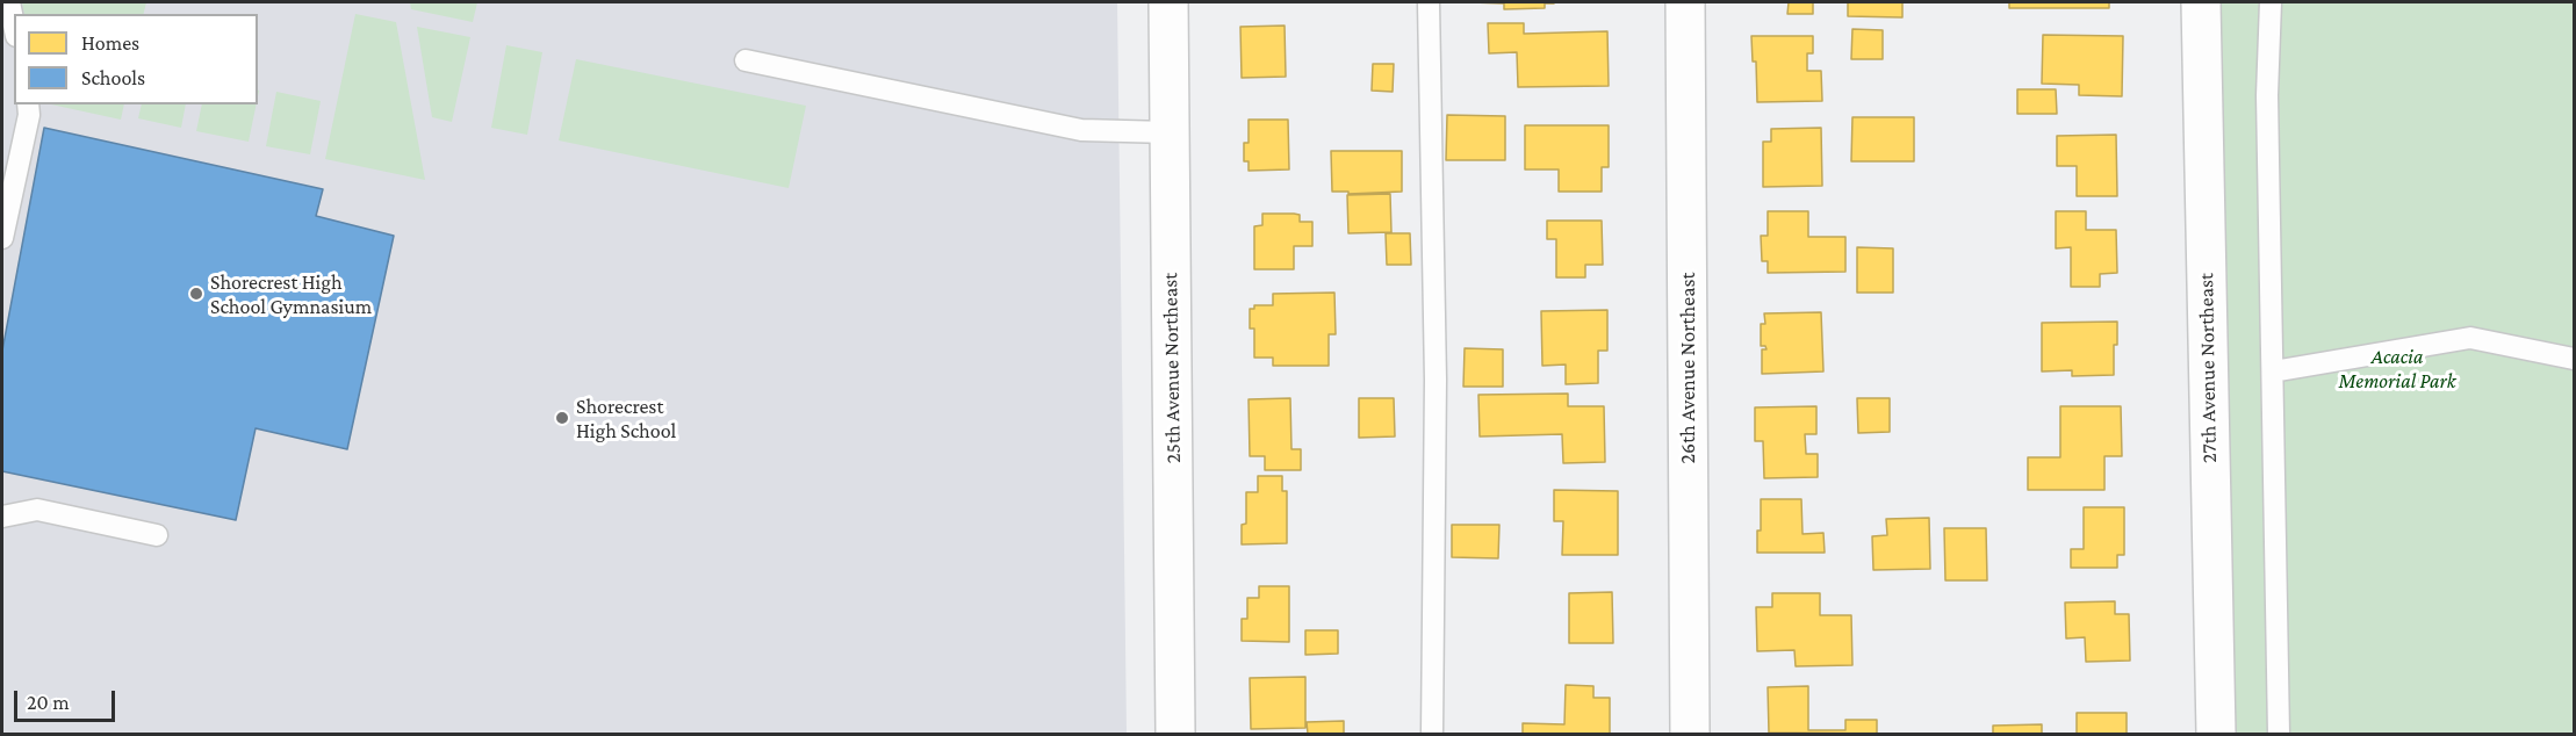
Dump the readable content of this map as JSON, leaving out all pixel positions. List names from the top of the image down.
{
  "streets": {
    "street": ["25th Avenue Northeast", "26th Avenue Northeast", "27th Avenue Northeast"]
  },
  "parks": ["Acacia Memorial Park"],
  "places": ["Shorecrest High School Gymnasium", "Shorecrest High School"],
  "legend": ["Homes", "Schools"],
  "scale_bar": "20 m"
}
